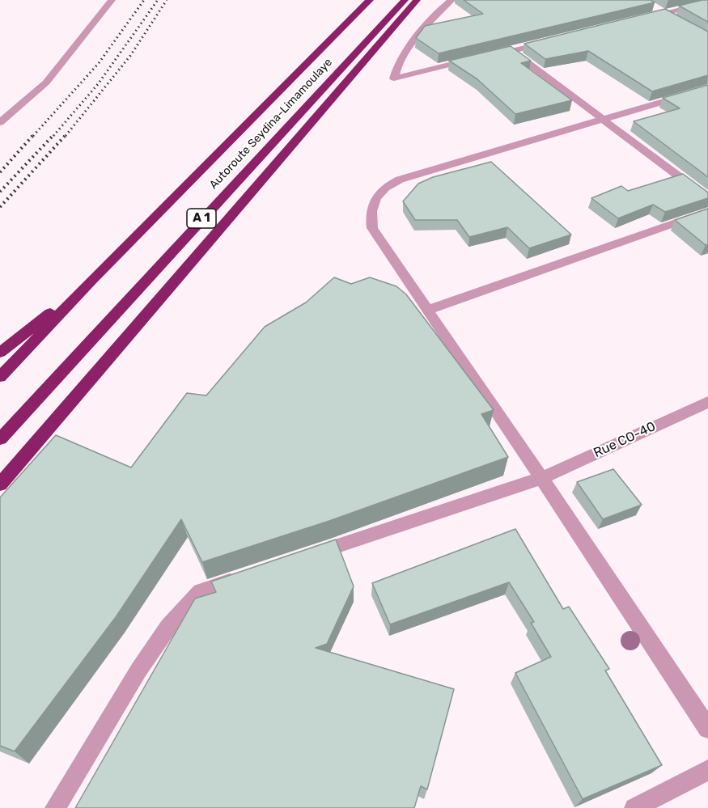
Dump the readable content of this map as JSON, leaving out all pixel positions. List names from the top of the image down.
{
  "streets": {
    "highway": ["Autoroute Seydina-Limamoulaye", "A 1"],
    "street": ["Rue CO-40"]
  }
}
